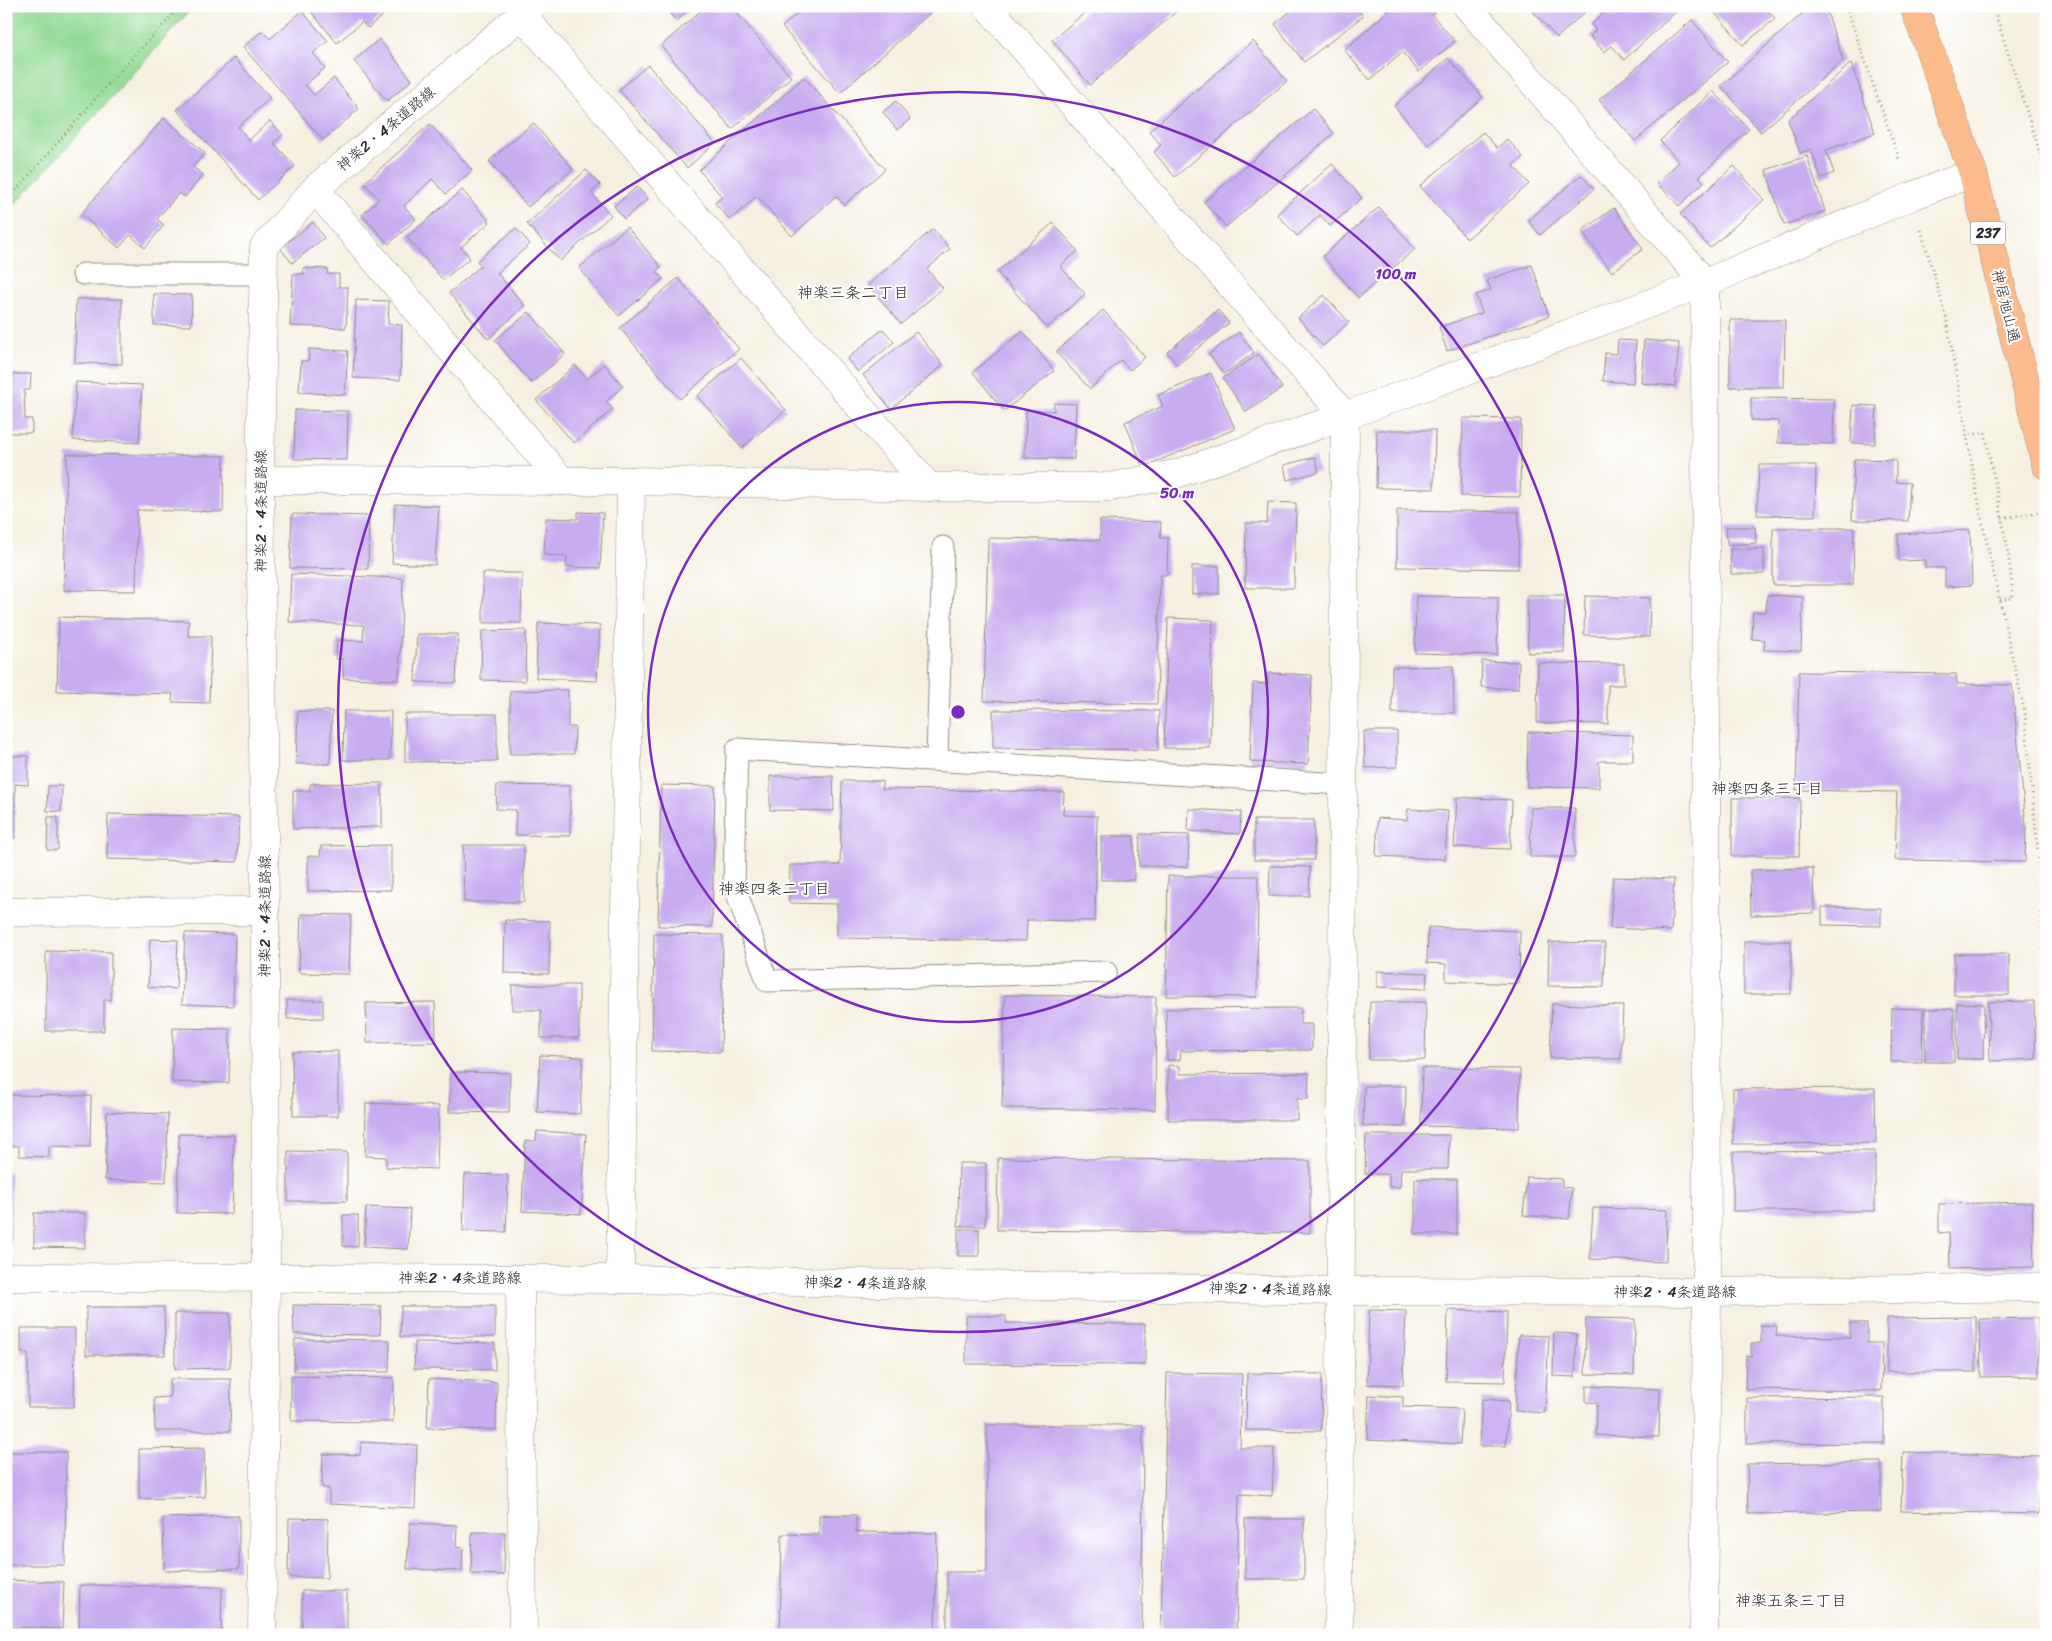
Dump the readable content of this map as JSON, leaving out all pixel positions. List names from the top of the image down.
{
  "streets": {
    "highway": ["237", "神居旭山通"],
    "street": ["神楽2・4条道路線"]
  },
  "districts": [
    "神楽三条二丁目",
    "神楽四条三丁目",
    "神楽四条二丁目",
    "神楽五条三丁目"
  ],
  "rings": ["100 m", "50 m"]
}
